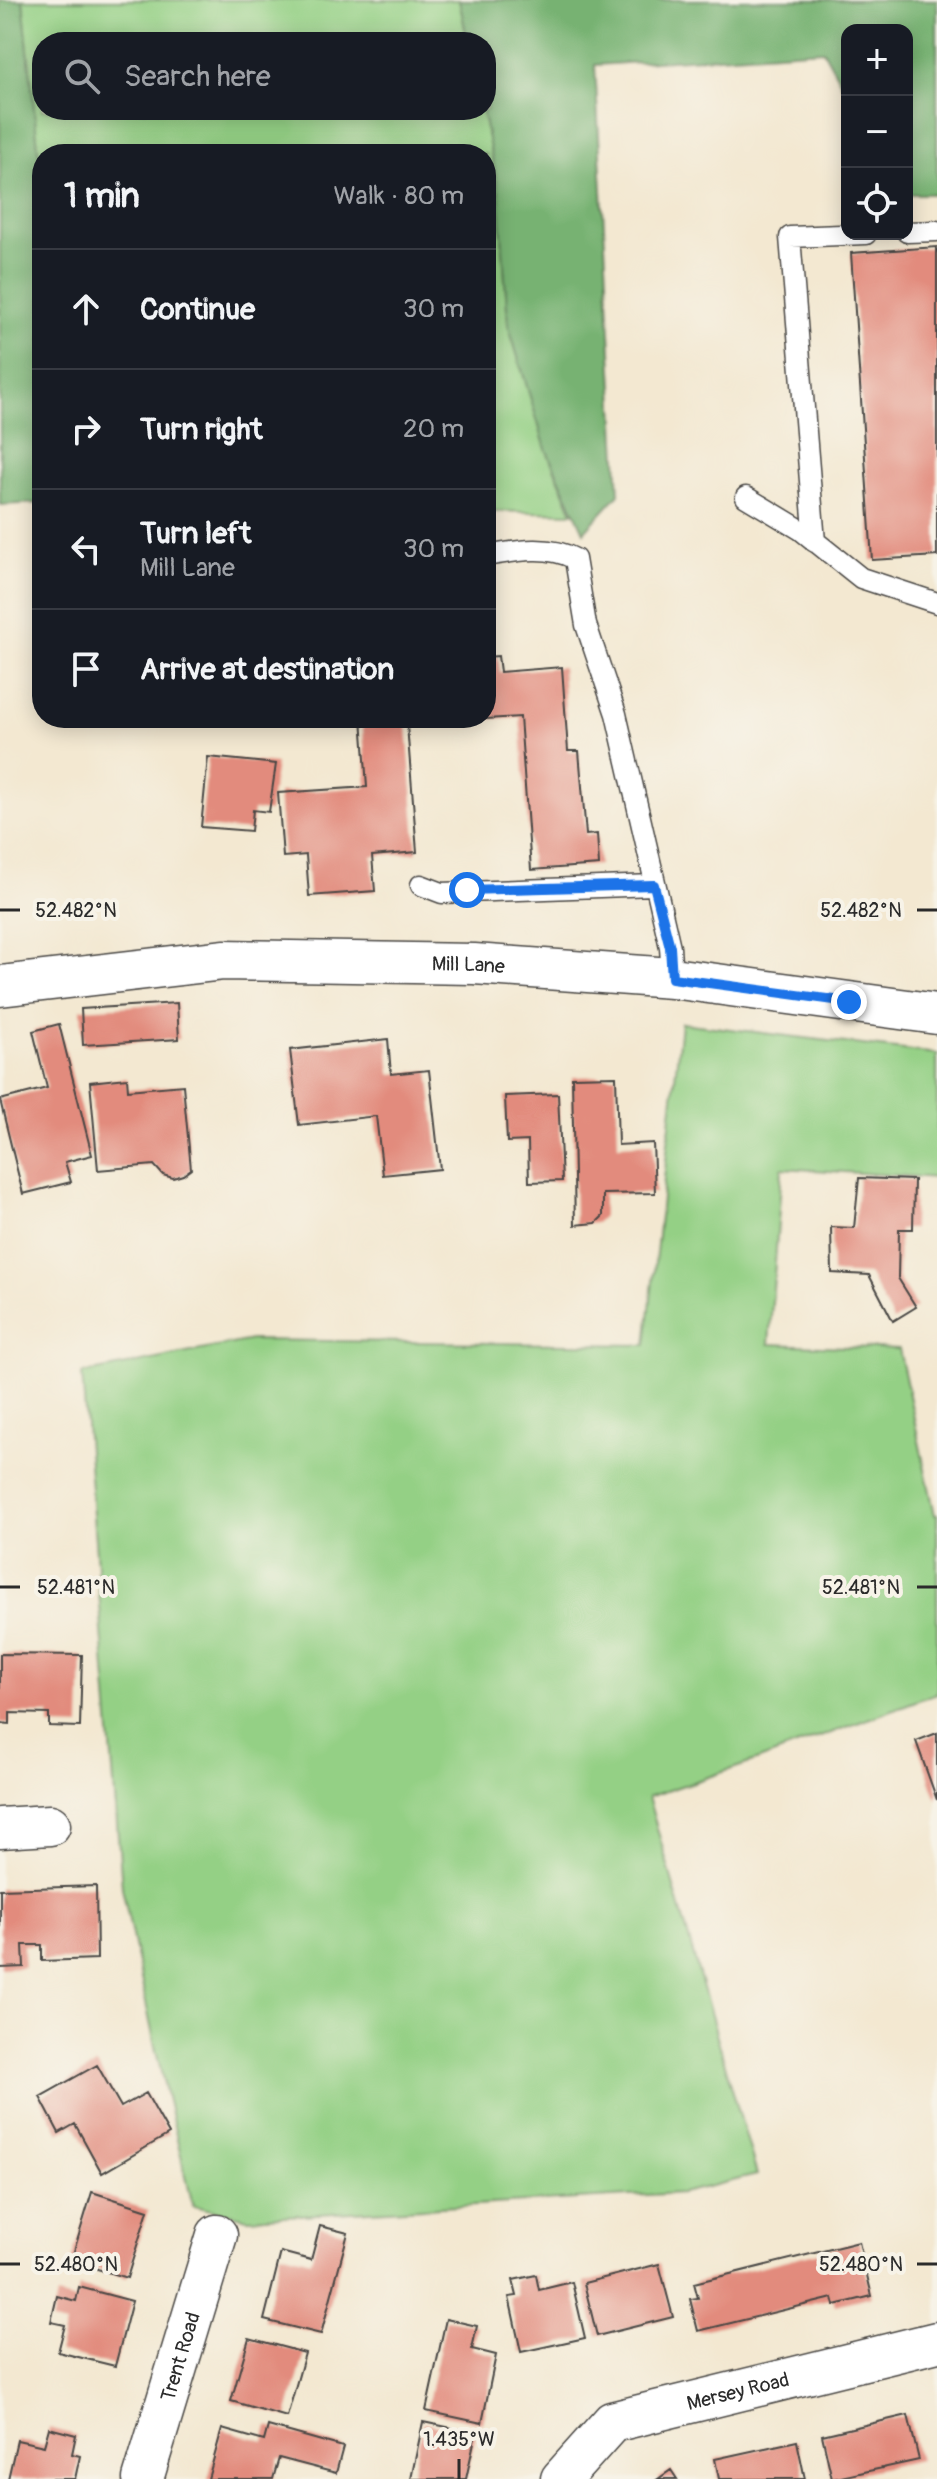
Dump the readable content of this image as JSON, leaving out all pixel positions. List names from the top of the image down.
{
  "streets": {
    "street": ["Mill Lane", "Trent Road", "Mersey Road"]
  },
  "page": {
    "map_buttons": ["+", "−"],
    "search": "Search here",
    "heading": ["1 min", "Walk · 80 m"],
    "list": [
      ["Continue", "30 m"],
      ["Turn right", "20 m"],
      ["Turn left", "Mill Lane", "30 m"],
      "Arrive at destination"
    ]
  },
  "coordinates": [
    "52.482°N",
    "52.481°N",
    "52.480°N",
    "1.435°W"
  ]
}
